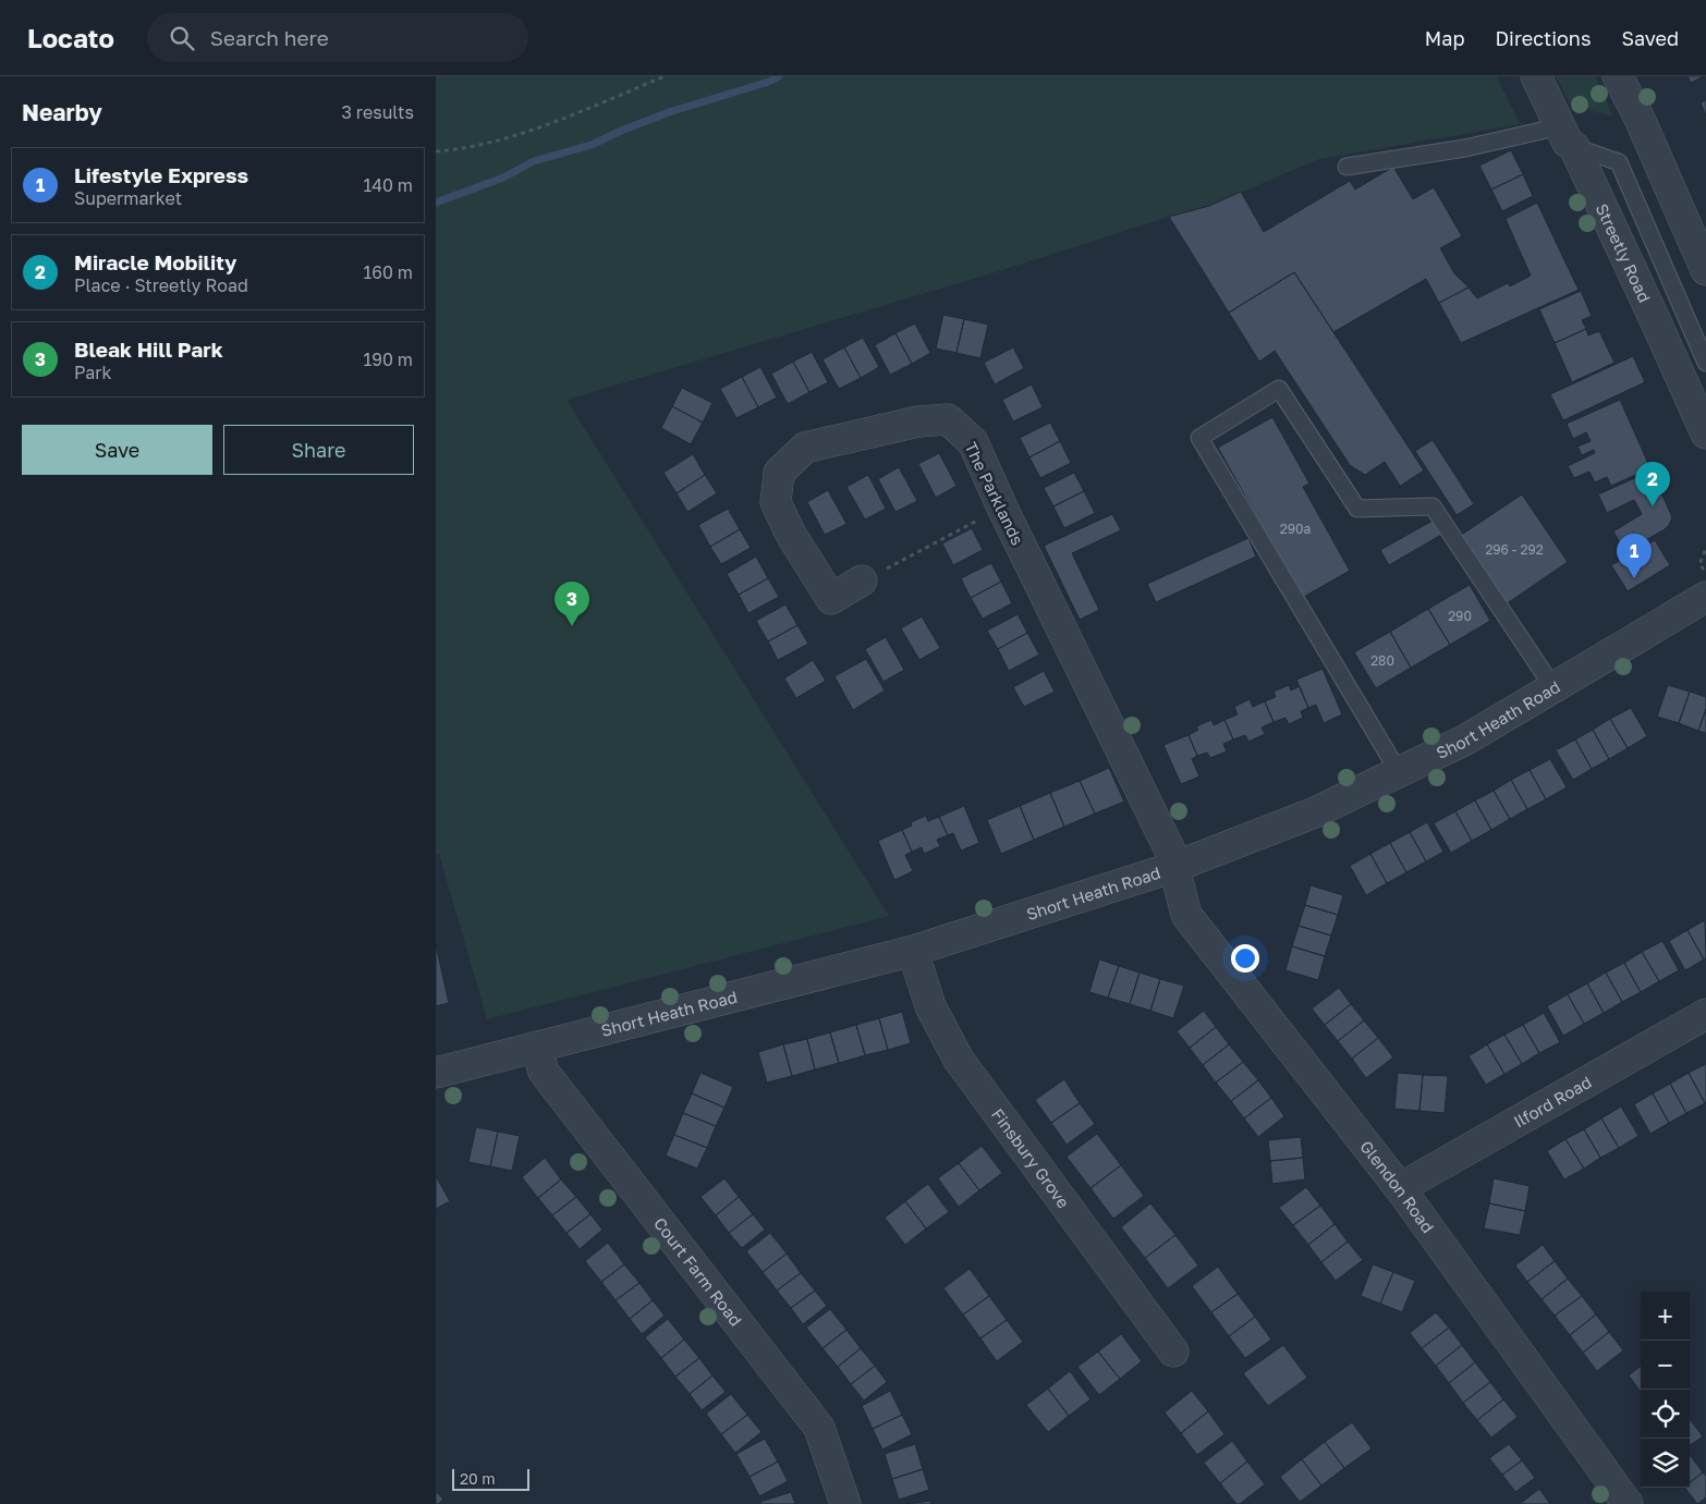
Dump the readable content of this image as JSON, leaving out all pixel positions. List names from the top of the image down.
{
  "streets": {
    "street": [
      "Streetly Road",
      "The Parklands",
      "Short Heath Road",
      "Ilford Road",
      "Finsbury Grove",
      "Glendon Road",
      "Court Farm Road"
    ]
  },
  "crossings": [
    ["The Parklands", "Short Heath Road"],
    ["The Parklands", "Glendon Road"],
    ["Short Heath Road", "Finsbury Grove"],
    ["Short Heath Road", "Glendon Road"],
    ["Short Heath Road", "Court Farm Road"],
    ["Ilford Road", "Glendon Road"]
  ],
  "house_numbers": [
    "290a",
    "296 - 292",
    "290",
    "280"
  ],
  "scale_bar": "20 m",
  "page": {
    "header": "Locato",
    "search": "Search here",
    "nav": ["Map", "Directions", "Saved"],
    "heading": ["Nearby", "3 results"],
    "list": [
      {
        "mark": "1",
        "name": "Lifestyle Express",
        "note": "Supermarket",
        "value": "140 m"
      },
      {
        "mark": "2",
        "name": "Miracle Mobility",
        "note": "Place · Streetly Road",
        "value": "160 m"
      },
      {
        "mark": "3",
        "name": "Bleak Hill Park",
        "note": "Park",
        "value": "190 m"
      }
    ],
    "buttons": ["Save", "Share"],
    "pins": ["2", "1", "3"],
    "map_buttons": ["+", "−"],
    "scale": "20 m"
  }
}
